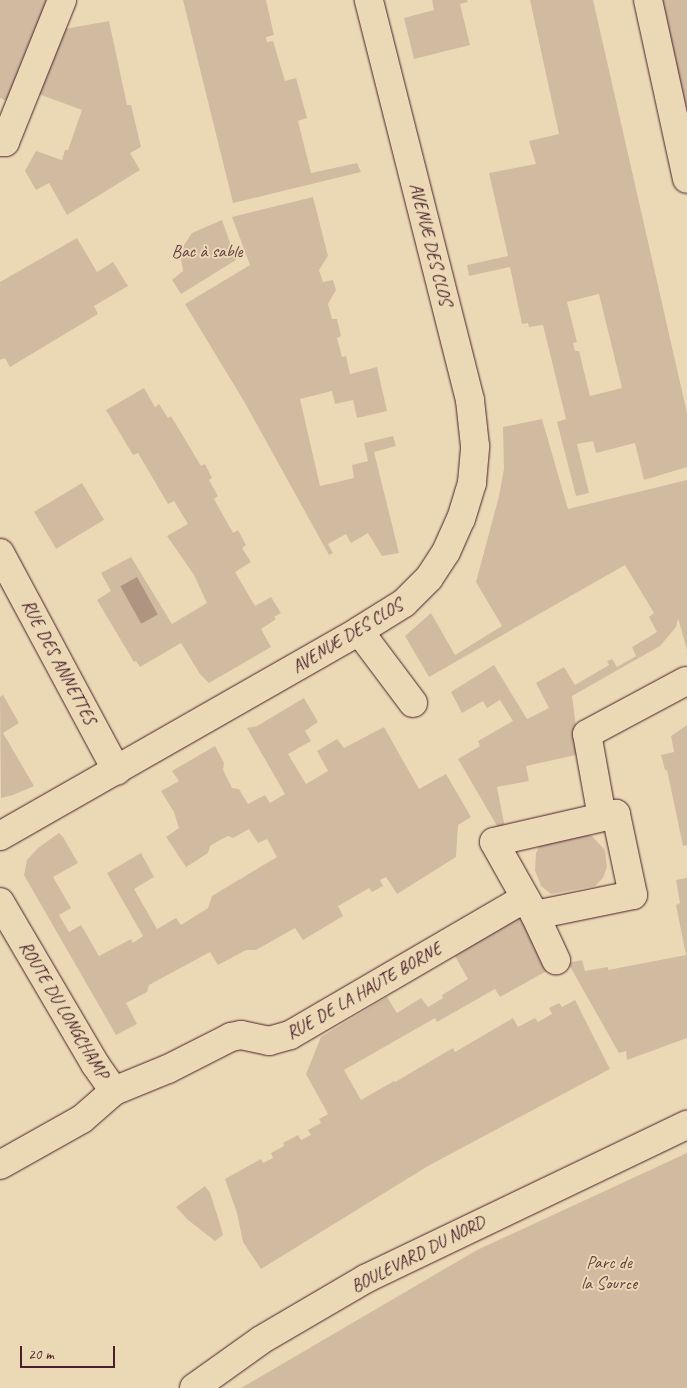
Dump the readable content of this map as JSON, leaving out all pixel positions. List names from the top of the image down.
{
  "streets": {
    "street": [
      "AVENUE DES CLOS",
      "RUE DES ANNETTES",
      "RUE DE LA HAUTE BORNE",
      "ROUTE DU LONGCHAMP",
      "BOULEVARD DU NORD"
    ]
  },
  "crossings": [
    ["AVENUE DES CLOS", "RUE DES ANNETTES"],
    ["RUE DE LA HAUTE BORNE", "ROUTE DU LONGCHAMP"]
  ],
  "parks": ["Bac à sable", "Parc de la Source"],
  "scale_bar": "20 m"
}
